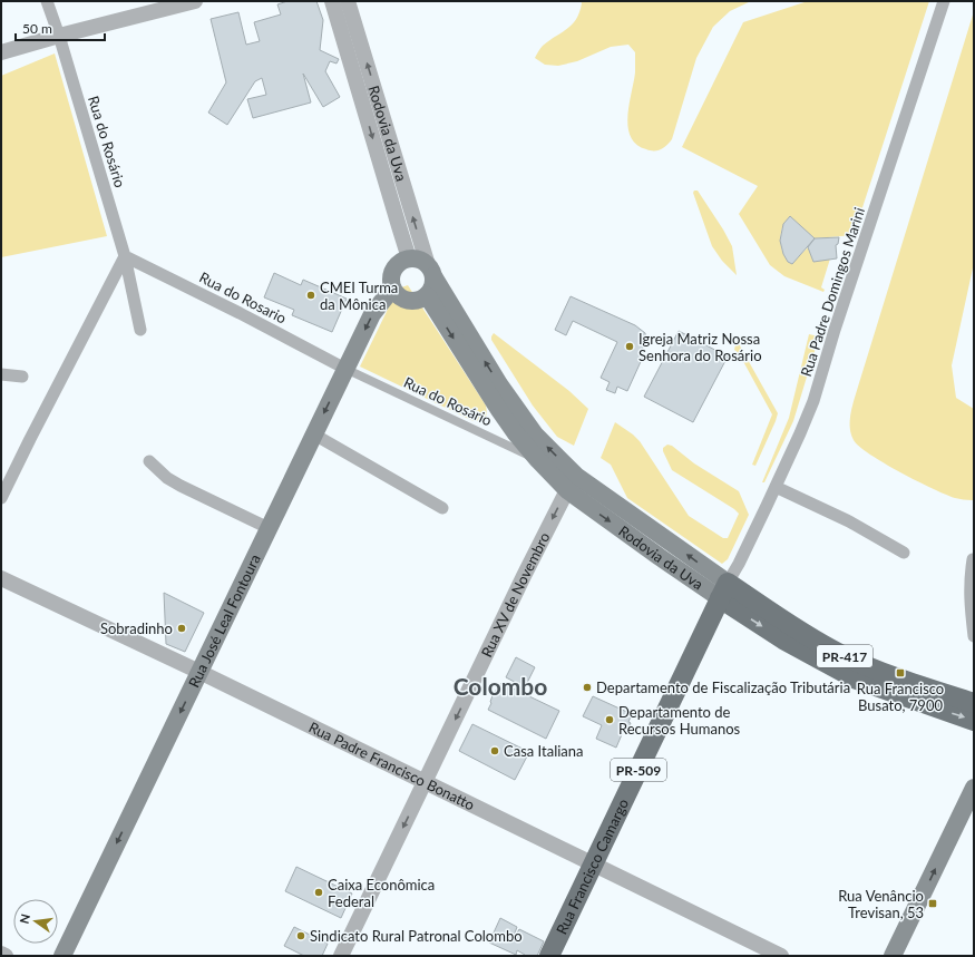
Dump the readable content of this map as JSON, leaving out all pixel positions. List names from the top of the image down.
{
  "streets": {
    "main road": [
      "Rodovia da Uva",
      "Rua José Leal Fontoura",
      "PR-417",
      "PR-509",
      "Rua Francisco Camargo"
    ],
    "street": [
      "Rua do Rosário",
      "Rua Padre Domingos Marini",
      "Rua do Rosario",
      "Rua XV de Novembro",
      "Rua Padre Francisco Bonatto"
    ]
  },
  "crossings": [
    ["Rodovia da Uva", "Rua do Rosário"],
    ["Rodovia da Uva", "Rua Padre Domingos Marini"],
    ["Rodovia da Uva", "Rua XV de Novembro"],
    ["Rodovia da Uva", "Rua José Leal Fontoura"],
    ["Rodovia da Uva", "Rua Francisco Camargo"],
    ["Rua do Rosário", "Rua do Rosario"],
    ["Rua do Rosário", "Rua José Leal Fontoura"],
    ["Rua Padre Domingos Marini", "Rua Francisco Camargo"],
    ["Rua do Rosario", "Rua José Leal Fontoura"],
    ["Rua XV de Novembro", "Rua Padre Francisco Bonatto"],
    ["Rua José Leal Fontoura", "Rua Padre Francisco Bonatto"],
    ["Rua Padre Francisco Bonatto", "Rua Francisco Camargo"]
  ],
  "one_way": ["Rua XV de Novembro", "Rua José Leal Fontoura"],
  "districts": ["Colombo"],
  "places": {
    "other": [
      "CMEI Turma da Mônica",
      "Igreja Matriz Nossa Senhora do Rosário",
      "Sobradinho",
      "Departamento de Fiscalização Tributária",
      "Departamento de Recursos Humanos",
      "Casa Italiana",
      "Caixa Econômica Federal",
      "Sindicato Rural Patronal Colombo"
    ],
    "transit": ["Rua Francisco Busato, 7900", "Rua Venâncio Trevisan, 53"]
  },
  "scale_bar": "50 m",
  "north": "left"
}
